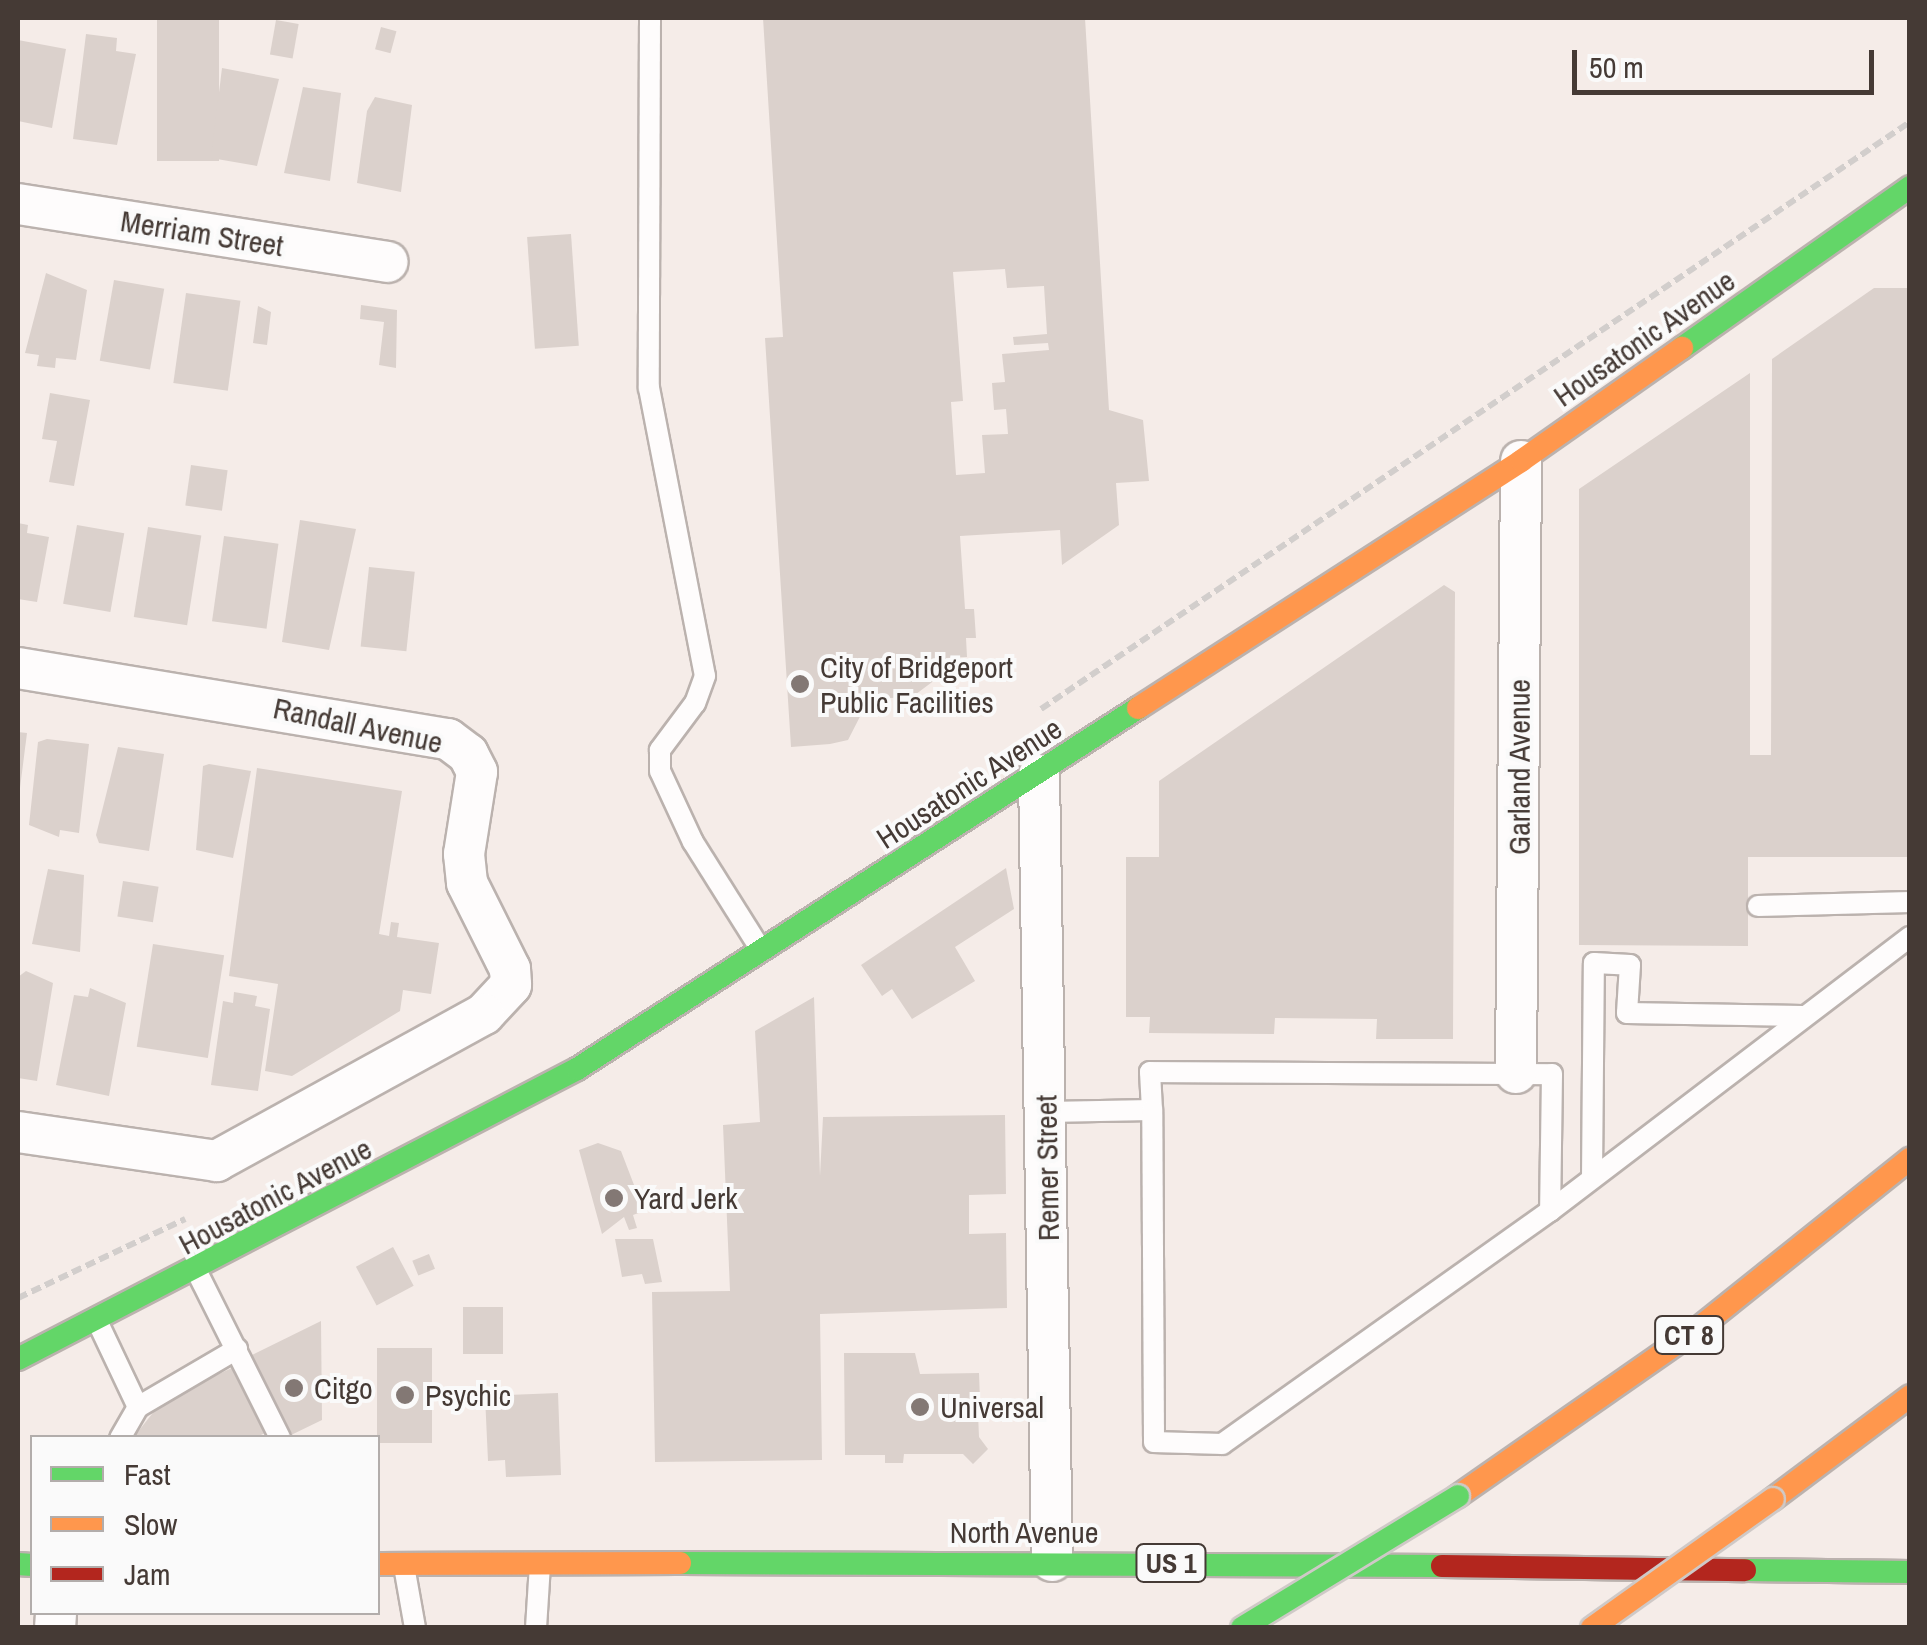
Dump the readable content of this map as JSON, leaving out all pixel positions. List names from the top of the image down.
{
  "streets": {
    "main road": [
      "Housatonic Avenue",
      "CT 8",
      "North Avenue",
      "US 1"
    ],
    "street": [
      "Merriam Street",
      "Randall Avenue",
      "Garland Avenue",
      "Remer Street"
    ]
  },
  "crossings": [
    ["Housatonic Avenue", "Garland Avenue"],
    ["Housatonic Avenue", "Remer Street"],
    ["Remer Street", "North Avenue"]
  ],
  "places": [
    "City of Bridgeport Public Facilities",
    "Yard Jerk",
    "Citgo",
    "Psychic",
    "Universal"
  ],
  "legend": ["Fast", "Slow", "Jam"],
  "scale_bar": "50 m"
}
